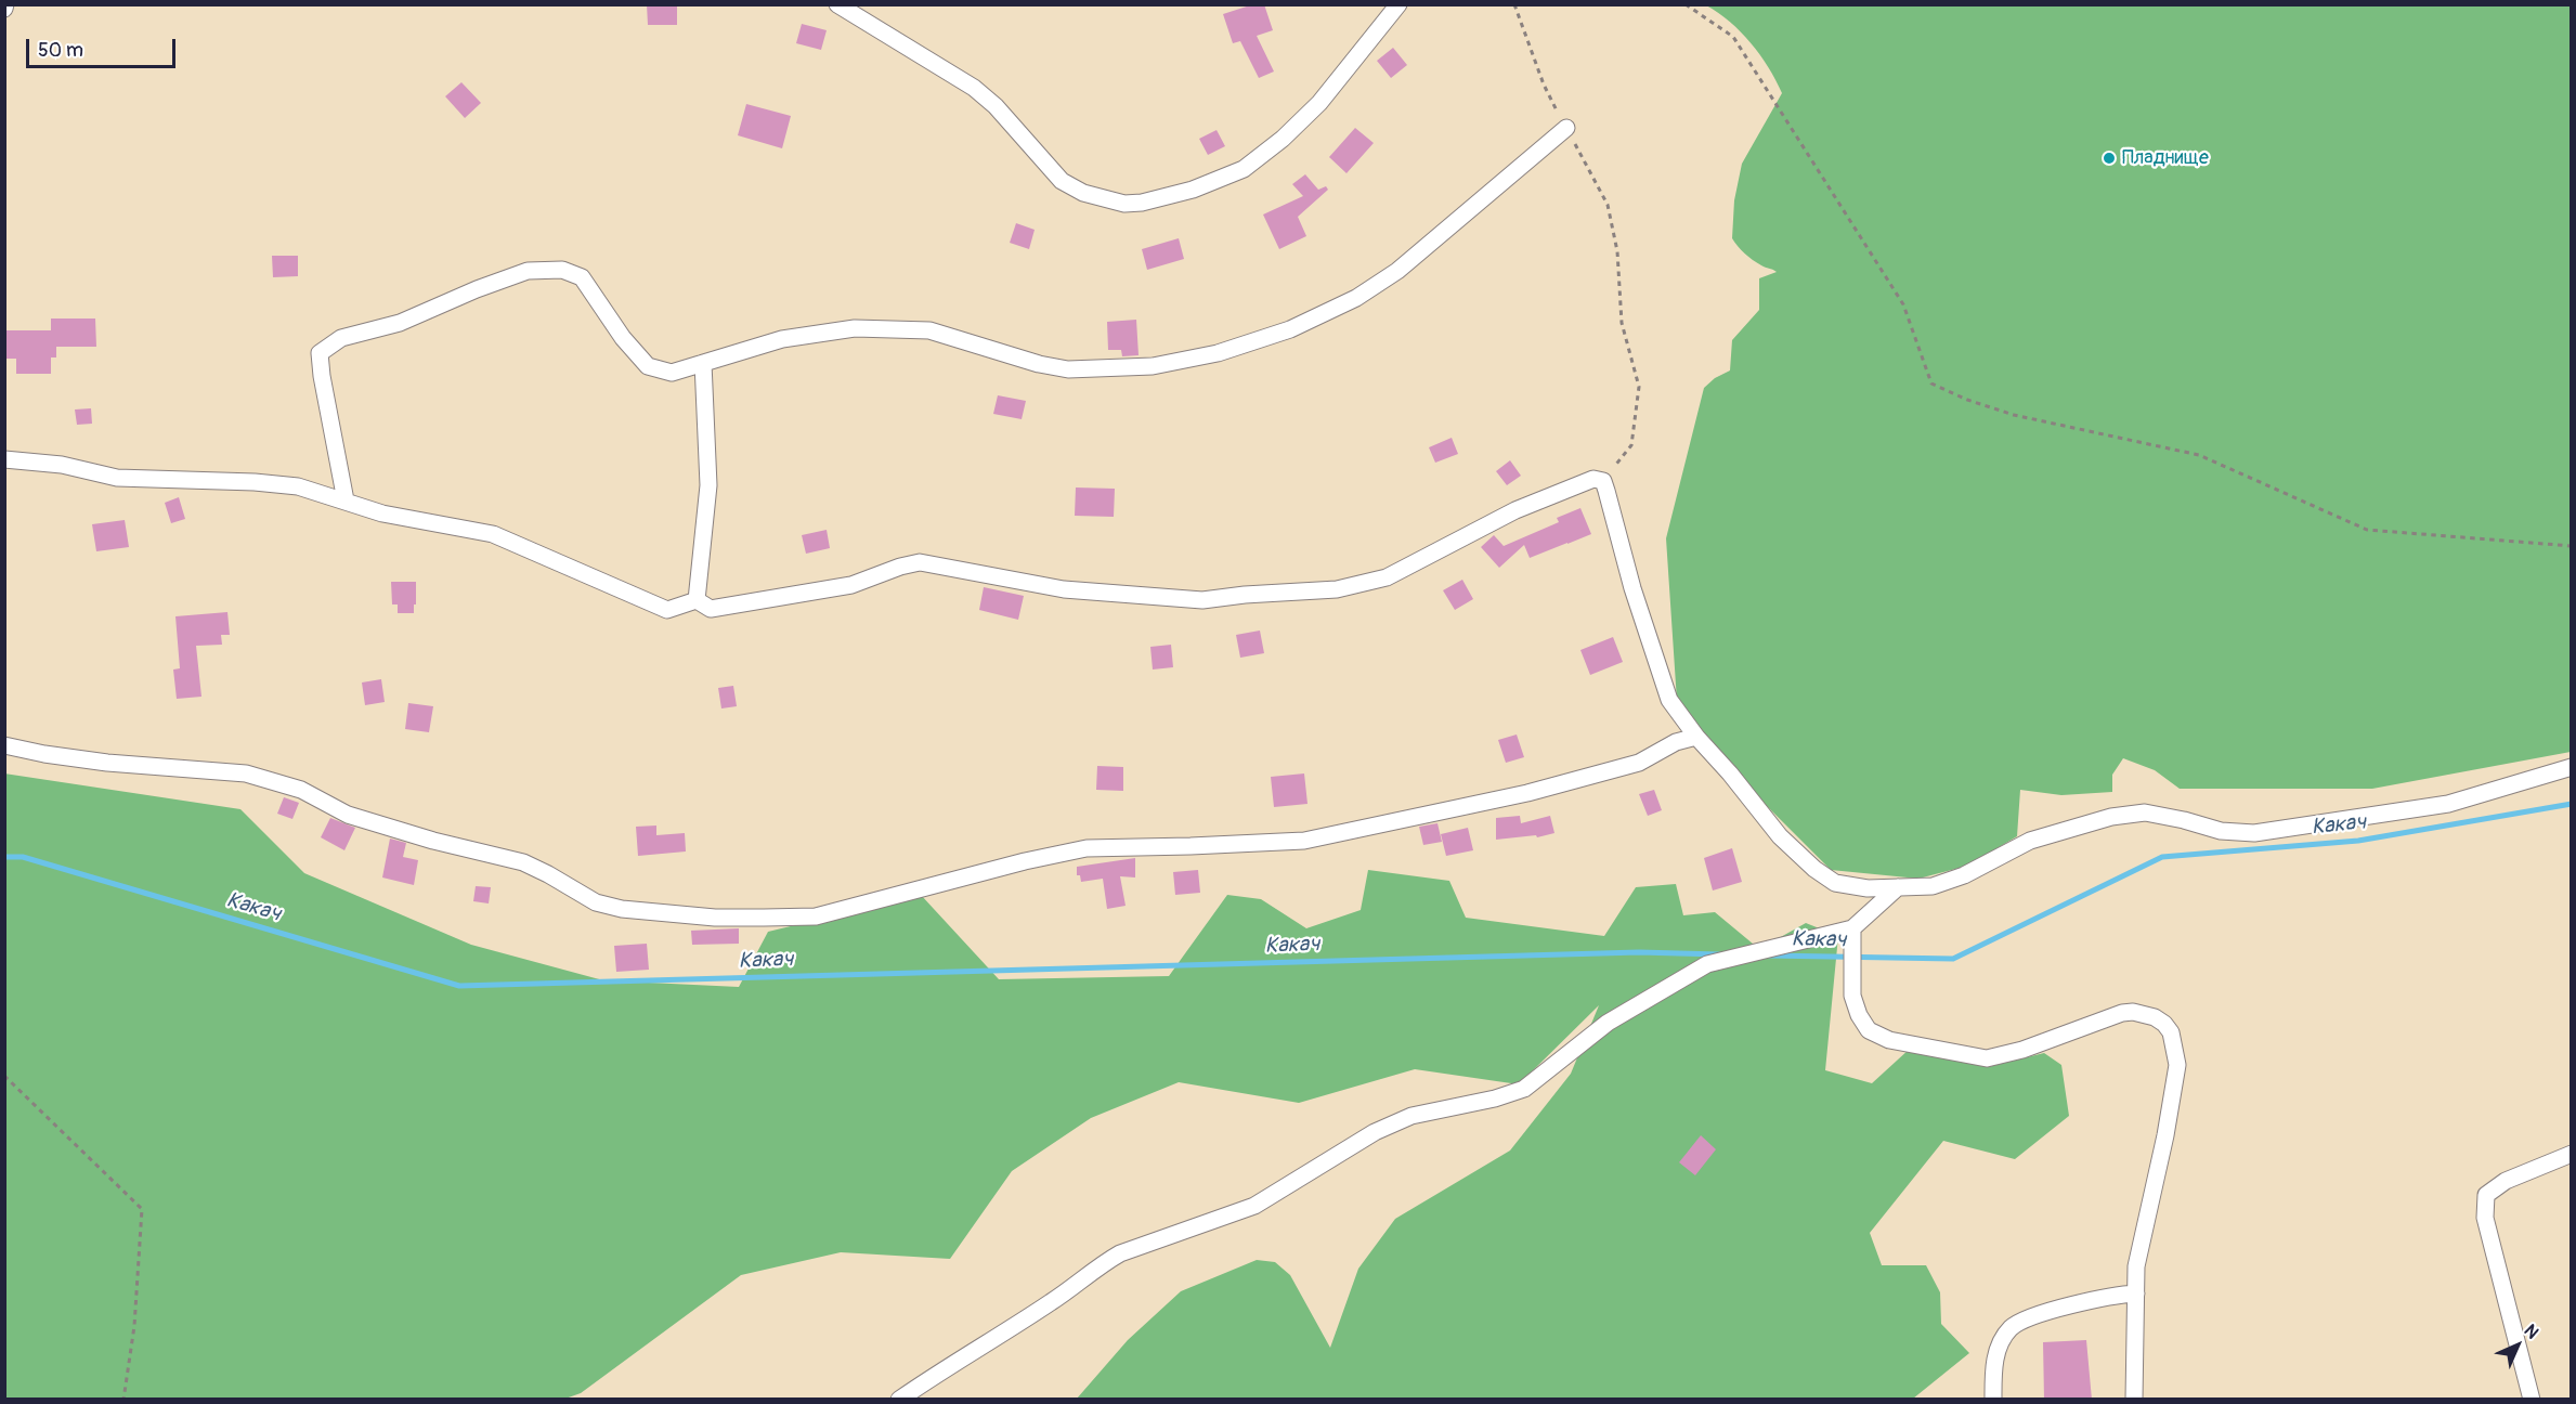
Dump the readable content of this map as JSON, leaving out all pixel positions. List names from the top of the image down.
{
  "water": ["Какач"],
  "places": ["Пладнище"],
  "scale_bar": "50 m",
  "north": "top right"
}
